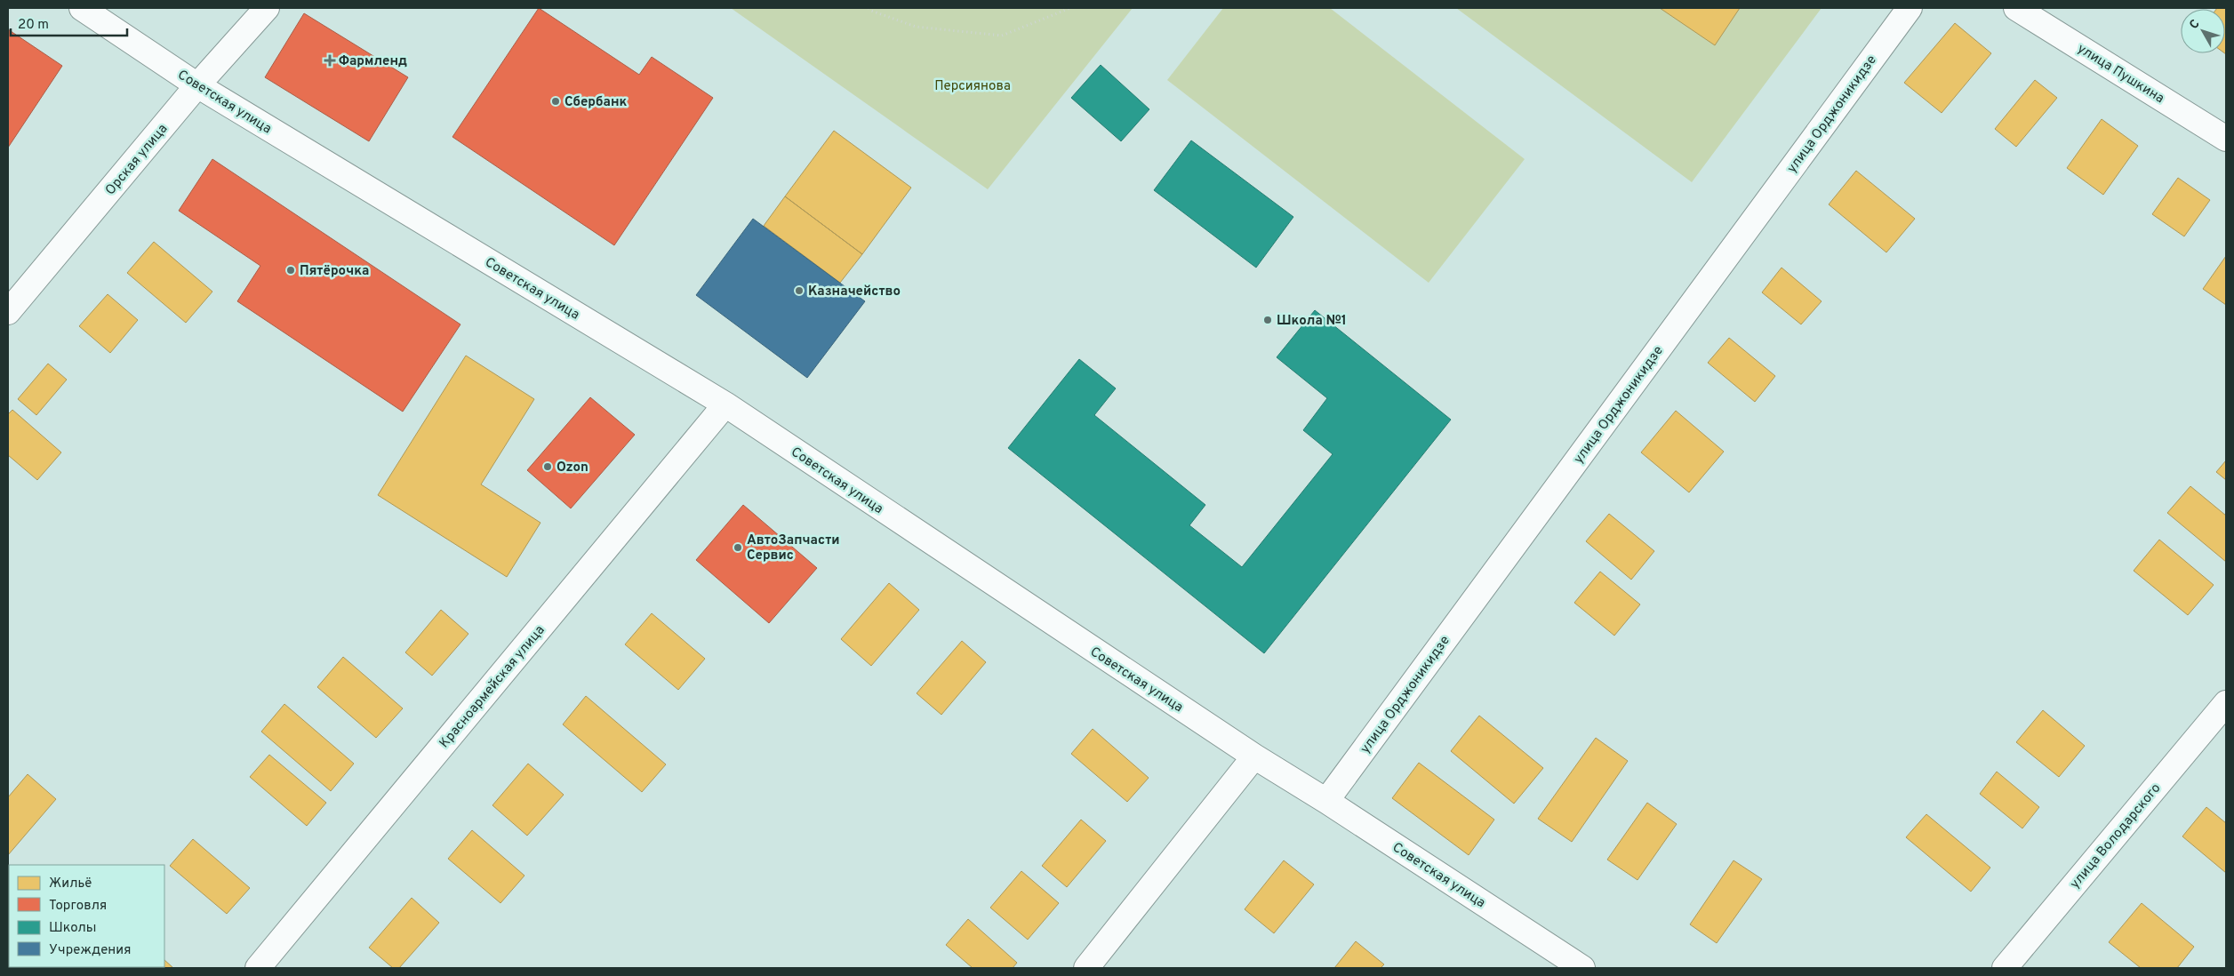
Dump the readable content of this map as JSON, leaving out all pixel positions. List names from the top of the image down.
{
  "streets": {
    "street": [
      "улица Пушкина",
      "Советская улица",
      "улица Орджоникидзе",
      "Орская улица",
      "Красноармейская улица",
      "улица Володарского"
    ]
  },
  "crossings": [
    ["Советская улица", "улица Орджоникидзе"],
    ["Советская улица", "Орская улица"],
    ["Советская улица", "Красноармейская улица"]
  ],
  "parks": ["Персиянова"],
  "places": {
    "health": ["Фармленд"],
    "other": [
      "Сбербанк",
      "Пятёрочка",
      "Казначейство",
      "Школа №1",
      "Ozon",
      "АвтоЗапчасти Сервис"
    ]
  },
  "legend": [
    "Жильё",
    "Торговля",
    "Школы",
    "Учреждения"
  ],
  "scale_bar": "20 m",
  "north": "top left"
}
